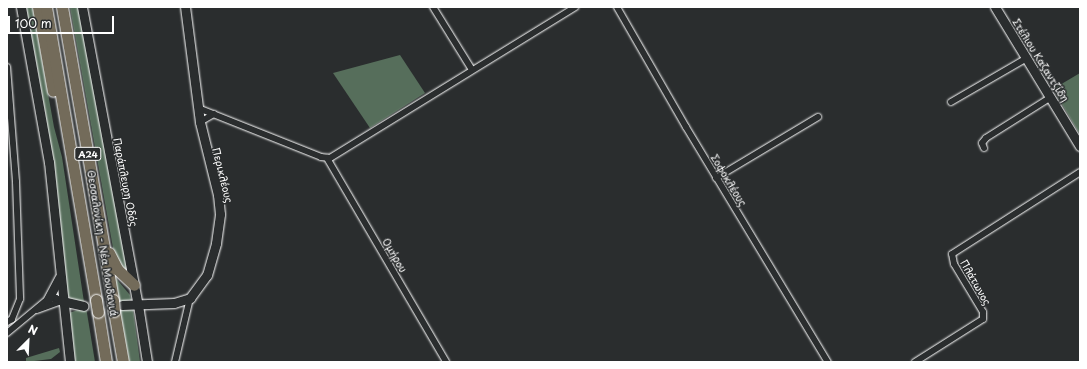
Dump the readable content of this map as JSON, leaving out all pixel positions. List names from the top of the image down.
{
  "streets": {
    "highway": ["Α24", "Θεσσαλονίκη - Νέα Μουδανιά"],
    "street": [
      "Στέλιου Καζαντζίδη",
      "Περικλέους",
      "Σοφοκλέους",
      "Παράπλευρη Οδός",
      "Ομήρου",
      "Πλάτωνος"
    ]
  },
  "scale_bar": "100 m",
  "north": "top right"
}
